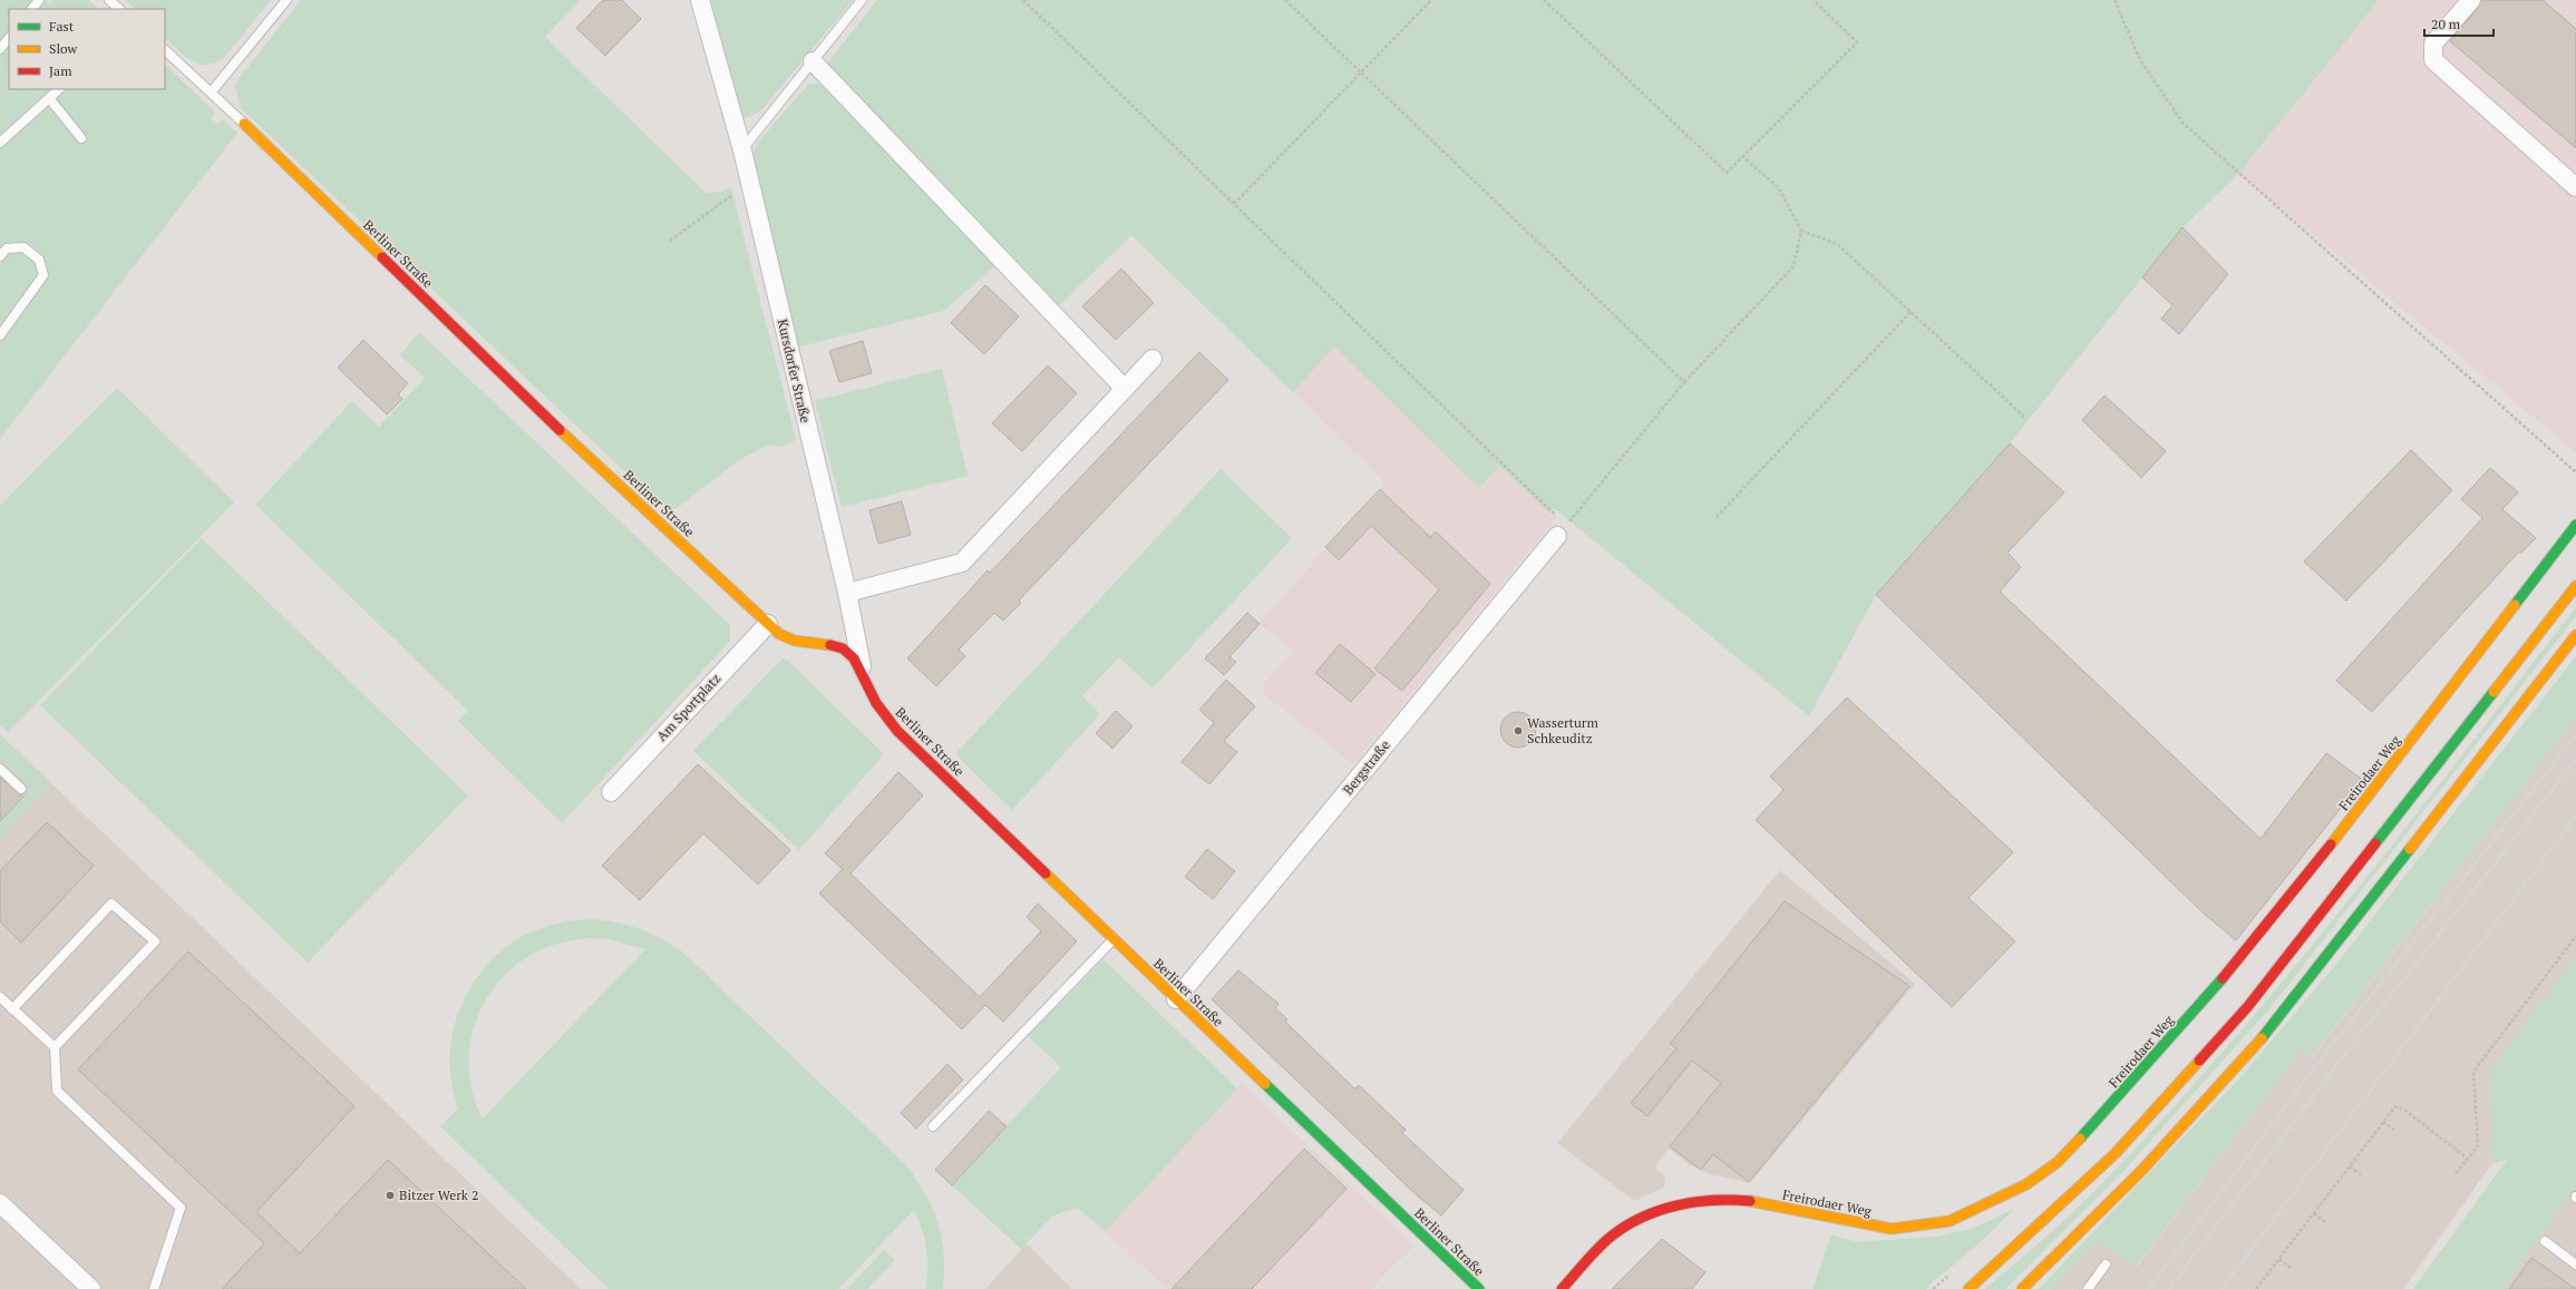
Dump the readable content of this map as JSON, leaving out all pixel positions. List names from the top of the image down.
{
  "streets": {
    "street": [
      "Berliner Straße",
      "Kursdorfer Straße",
      "Am Sportplatz",
      "Bergstraße",
      "Freirodaer Weg"
    ]
  },
  "crossings": [
    ["Berliner Straße", "Kursdorfer Straße"],
    ["Berliner Straße", "Am Sportplatz"],
    ["Berliner Straße", "Bergstraße"]
  ],
  "places": ["Wasserturm Schkeuditz", "Bitzer Werk 2"],
  "legend": ["Fast", "Slow", "Jam"],
  "scale_bar": "20 m"
}
